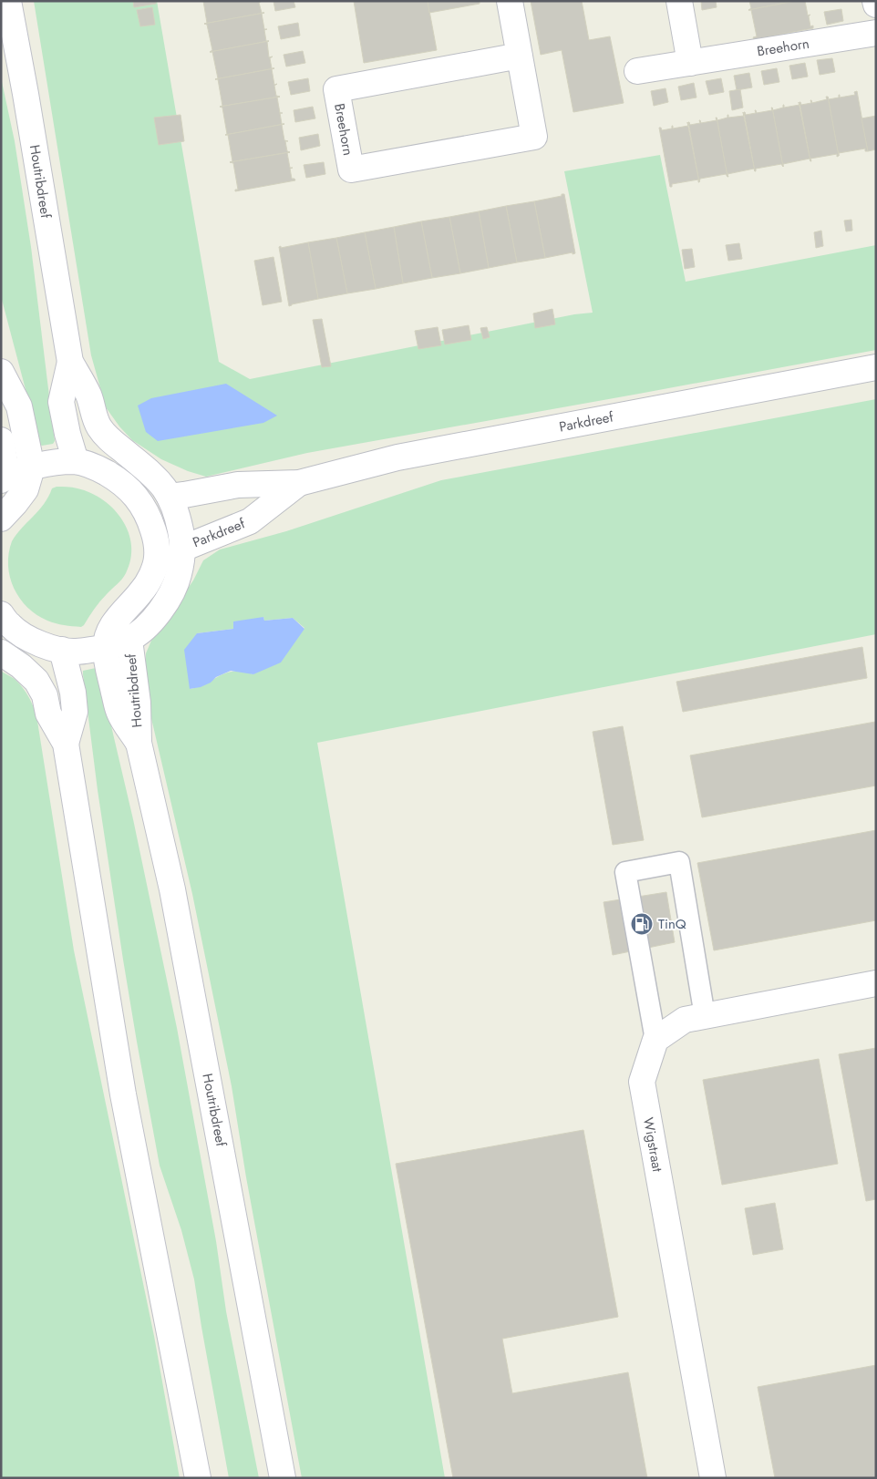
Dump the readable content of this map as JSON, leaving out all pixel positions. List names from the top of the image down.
{
  "streets": {
    "main road": [
      "Breehorn",
      "Houtribdreef",
      "Parkdreef",
      "Wigstraat"
    ]
  },
  "crossings": [
    ["Houtribdreef", "Parkdreef"]
  ],
  "places": {
    "fuel station": ["TinQ"]
  }
}
